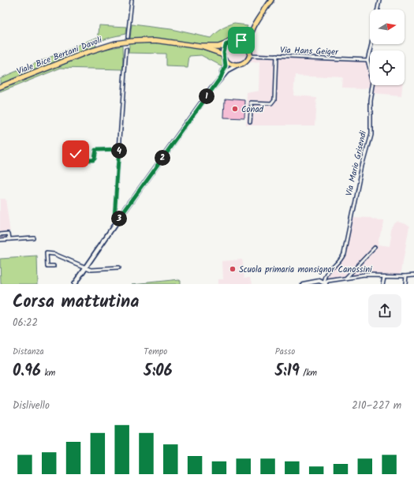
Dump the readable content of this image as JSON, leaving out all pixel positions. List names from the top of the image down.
{
  "streets": {
    "highway": ["Viale Bice Bertani Davoli"],
    "street": ["Via Hans Geiger", "Via Mario Grisendi"]
  },
  "crossings": [
    ["Via Hans Geiger", "Via Mario Grisendi"]
  ],
  "places": ["Conad", "Scuola primaria monsignor Canossini"],
  "north": "right",
  "page": {
    "pins": [
      "1",
      "4",
      "2",
      "3"
    ],
    "heading": ["Corsa mattutina", "06:22"],
    "stats": [
      ["Distanza", "0.96 km"],
      ["Tempo", "5:06"],
      ["Passo", "5:19 /km"]
    ],
    "chart": ["Dislivello", "210–227 m"]
  }
}
